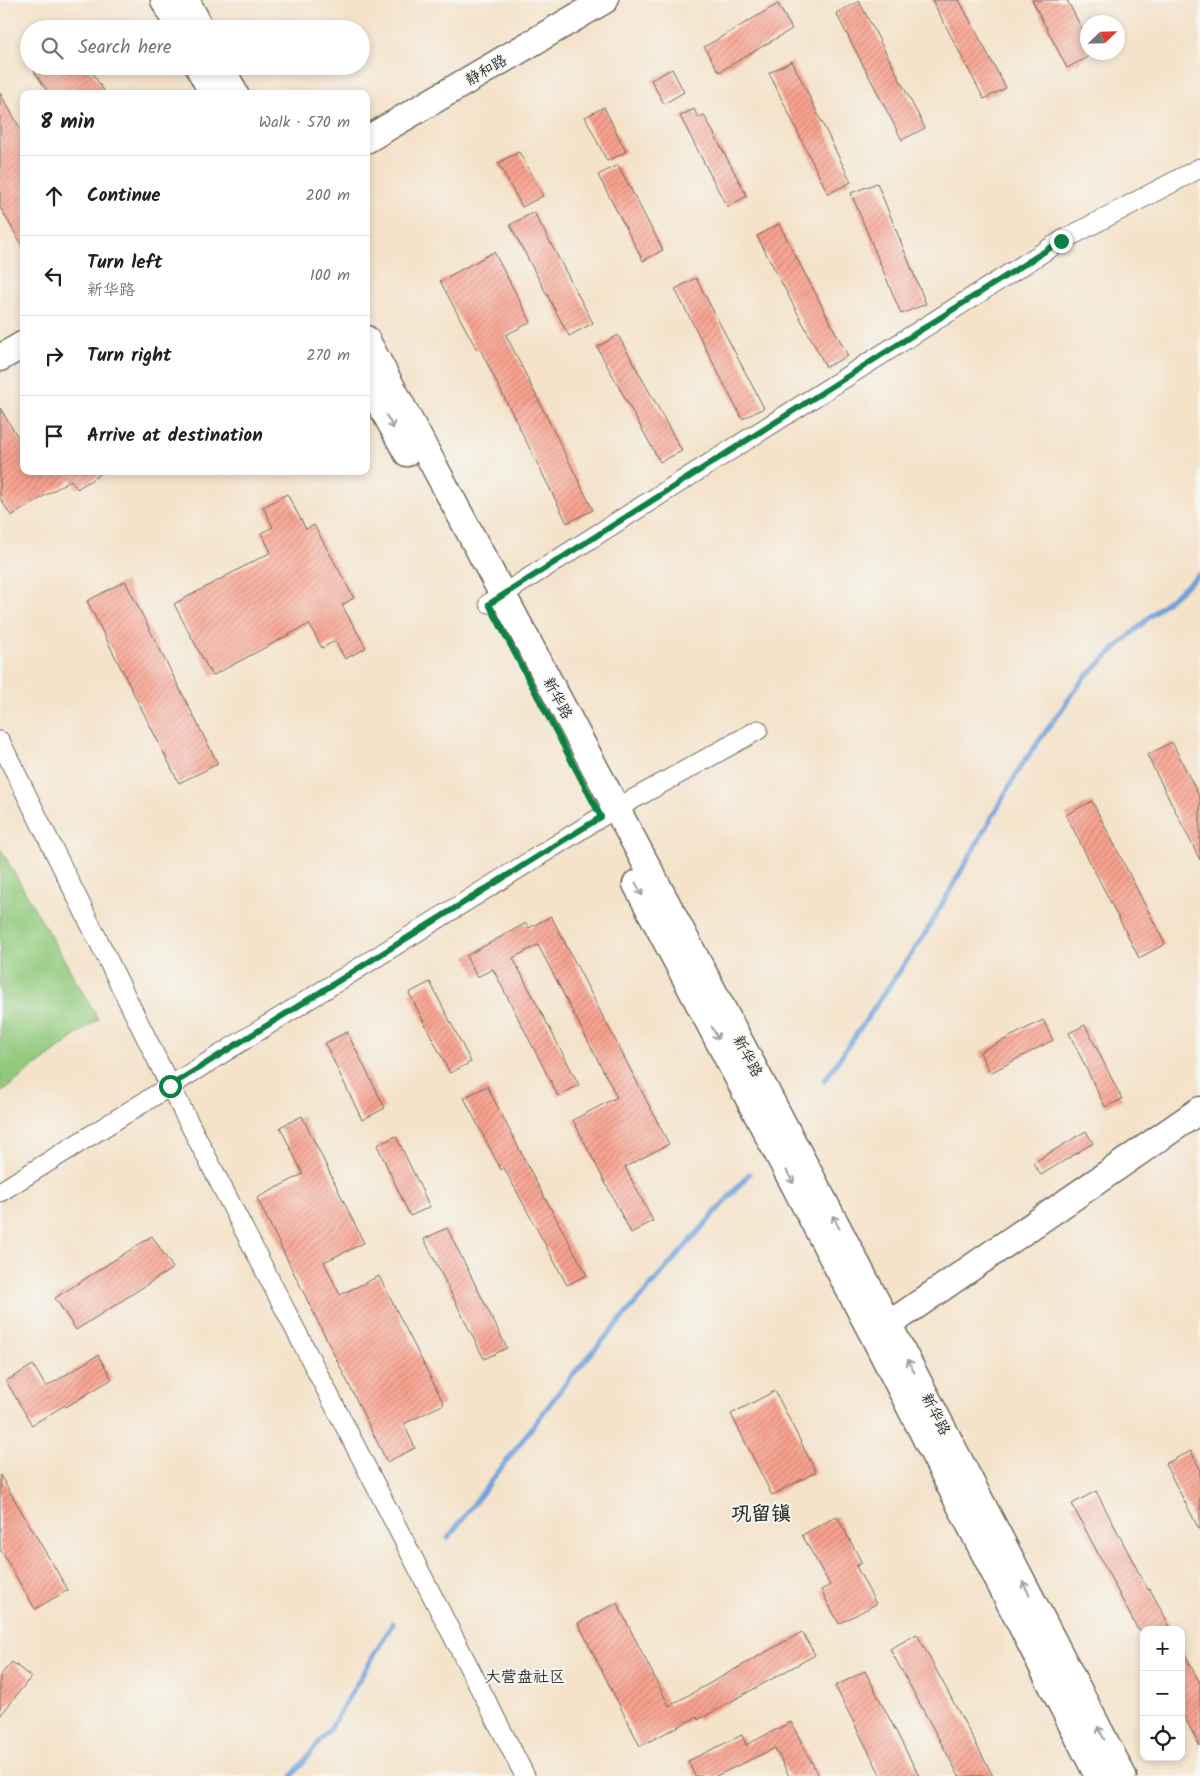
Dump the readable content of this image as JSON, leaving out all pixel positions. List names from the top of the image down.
{
  "streets": {
    "main road": ["静和路", "新华路"]
  },
  "districts": ["巩留镇", "大营盘社区"],
  "north": "top right",
  "page": {
    "search": "Search here",
    "heading": ["8 min", "Walk · 570 m"],
    "list": [
      ["Continue", "200 m"],
      ["Turn left", "新华路", "100 m"],
      ["Turn right", "270 m"],
      "Arrive at destination"
    ],
    "map_buttons": ["+", "−"]
  }
}
